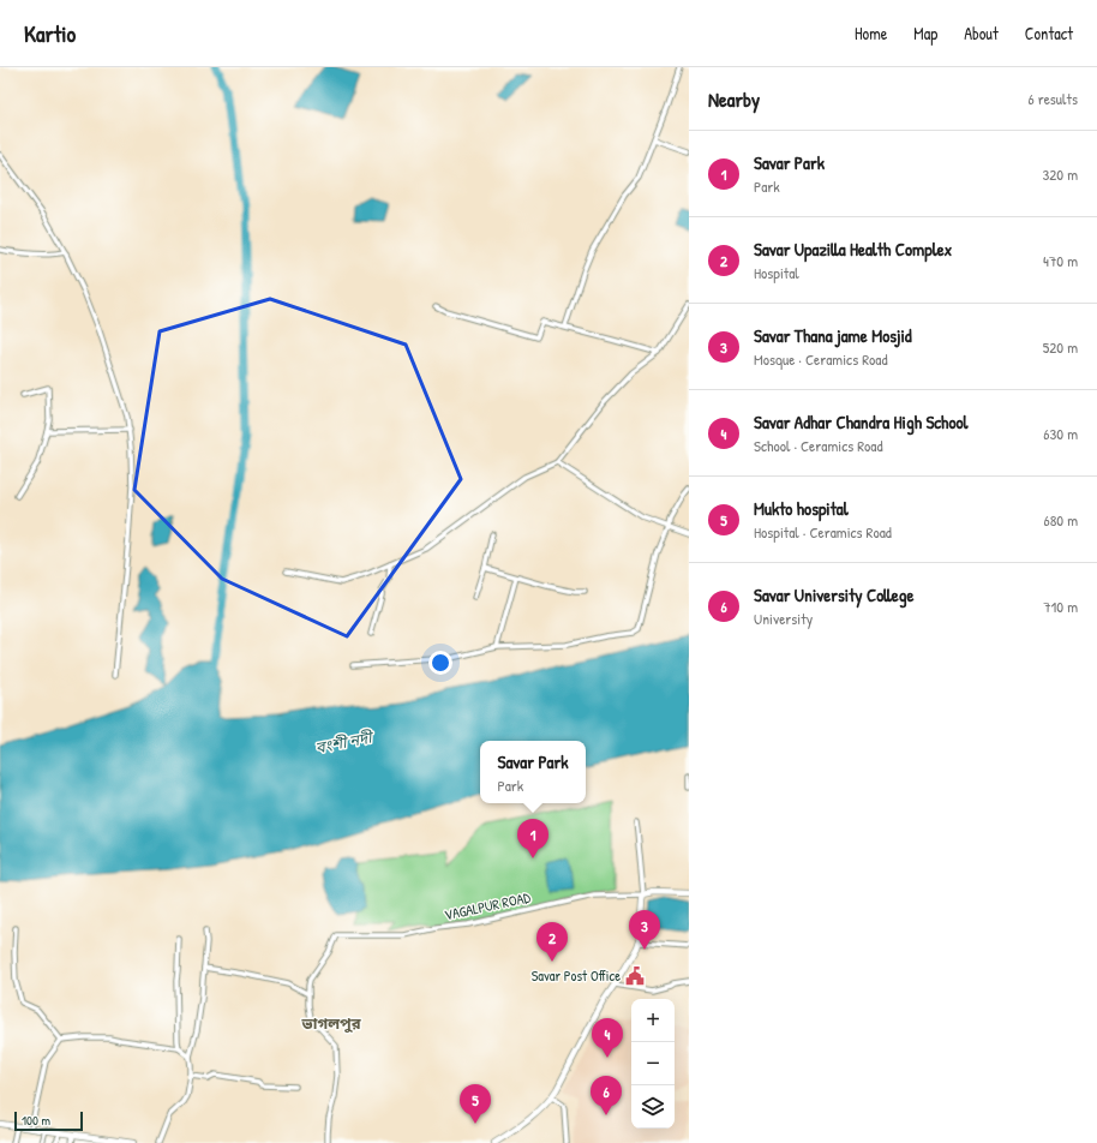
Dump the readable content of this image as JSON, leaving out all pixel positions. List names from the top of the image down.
{
  "streets": {
    "street": ["VAGALPUR ROAD"]
  },
  "districts": ["ভাগলপুর"],
  "water": ["বংশী নদী"],
  "places": {
    "public building": ["Savar Post Office"]
  },
  "scale_bar": "100 m",
  "page": {
    "header": "Kartio",
    "nav": [
      "Home",
      "Map",
      "About",
      "Contact"
    ],
    "heading": ["Nearby", "6 results"],
    "list": [
      {
        "mark": "1",
        "name": "Savar Park",
        "note": "Park",
        "value": "320 m"
      },
      {
        "mark": "2",
        "name": "Savar Upazilla Health Complex",
        "note": "Hospital",
        "value": "470 m"
      },
      {
        "mark": "3",
        "name": "Savar Thana jame Mosjid",
        "note": "Mosque · Ceramics Road",
        "value": "520 m"
      },
      {
        "mark": "4",
        "name": "Savar Adhar Chandra High School",
        "note": "School · Ceramics Road",
        "value": "630 m"
      },
      {
        "mark": "5",
        "name": "Mukto hospital",
        "note": "Hospital · Ceramics Road",
        "value": "680 m"
      },
      {
        "mark": "6",
        "name": "Savar University College",
        "note": "University",
        "value": "710 m"
      }
    ],
    "popup": ["Savar Park", "Park"],
    "pins": [
      "1",
      "3",
      "2",
      "4",
      "6",
      "5"
    ],
    "map_buttons": ["+", "−"],
    "scale": "100 m"
  }
}
